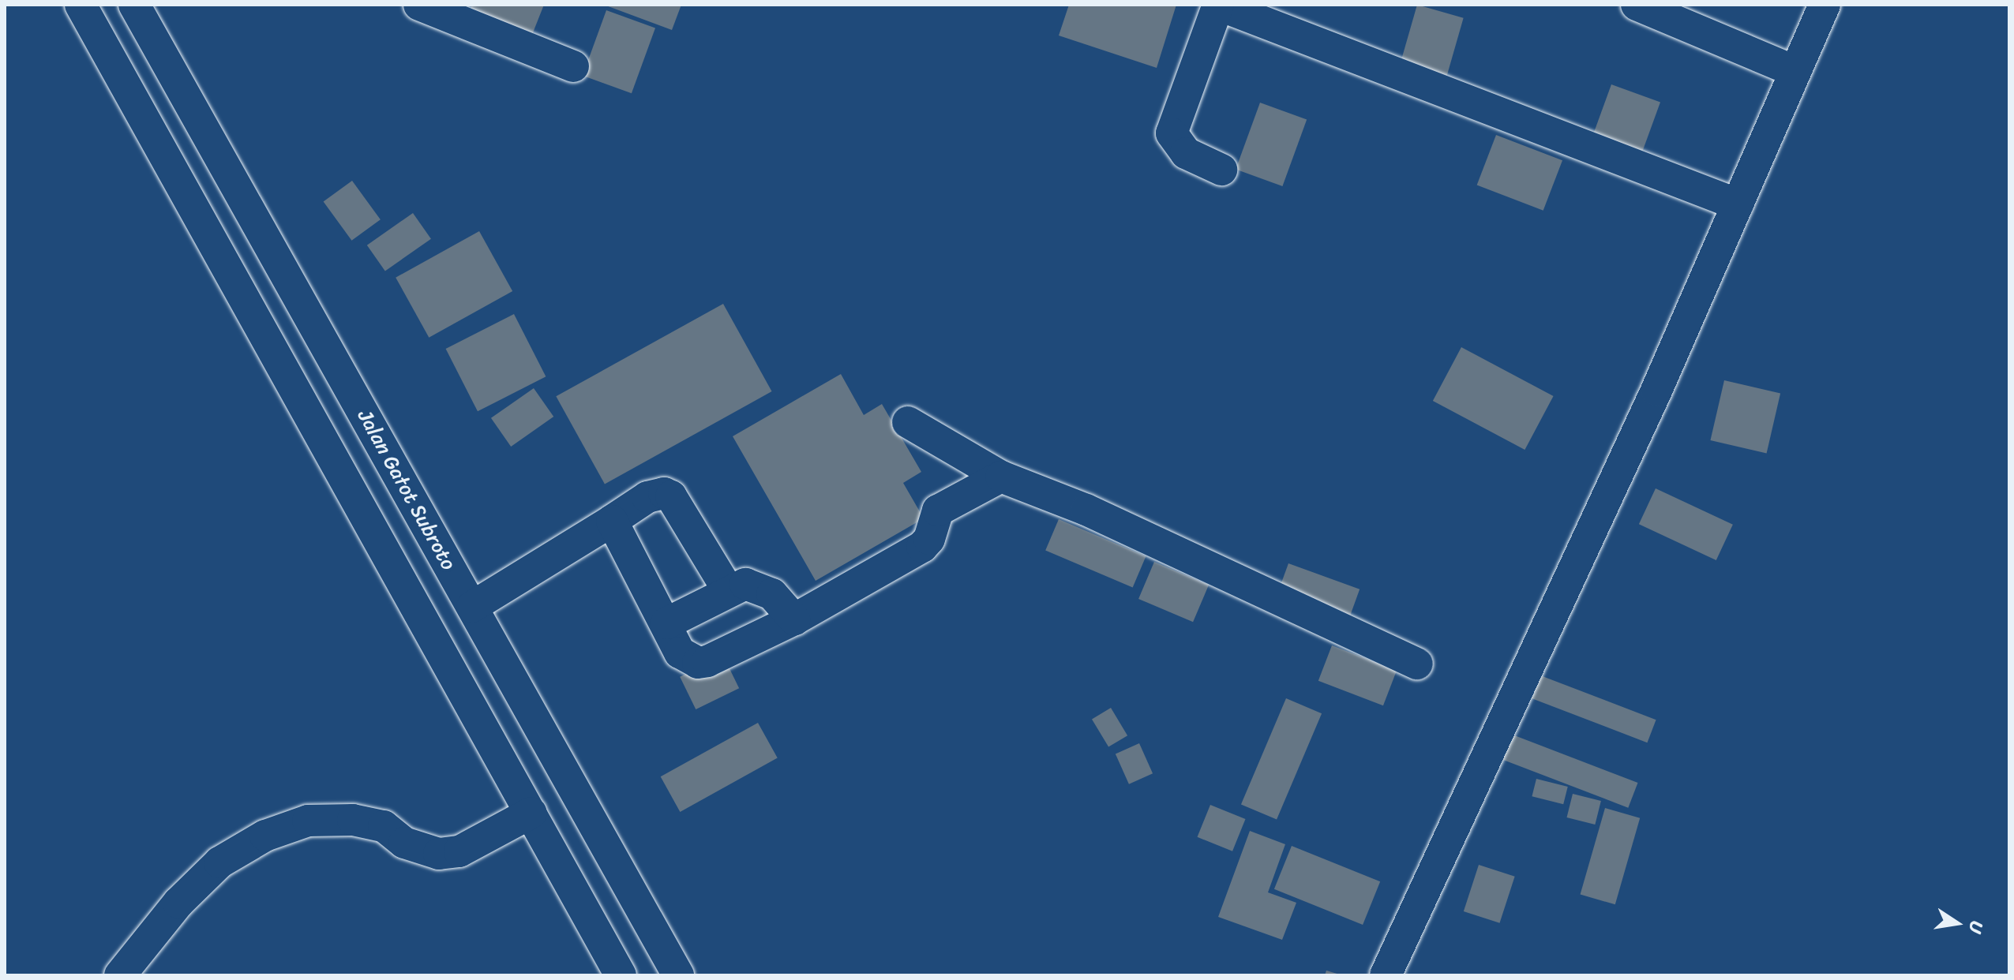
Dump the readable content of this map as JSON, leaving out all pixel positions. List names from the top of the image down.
{
  "streets": {
    "street": ["Jalan Gatot Subroto"]
  },
  "north": "right"
}
